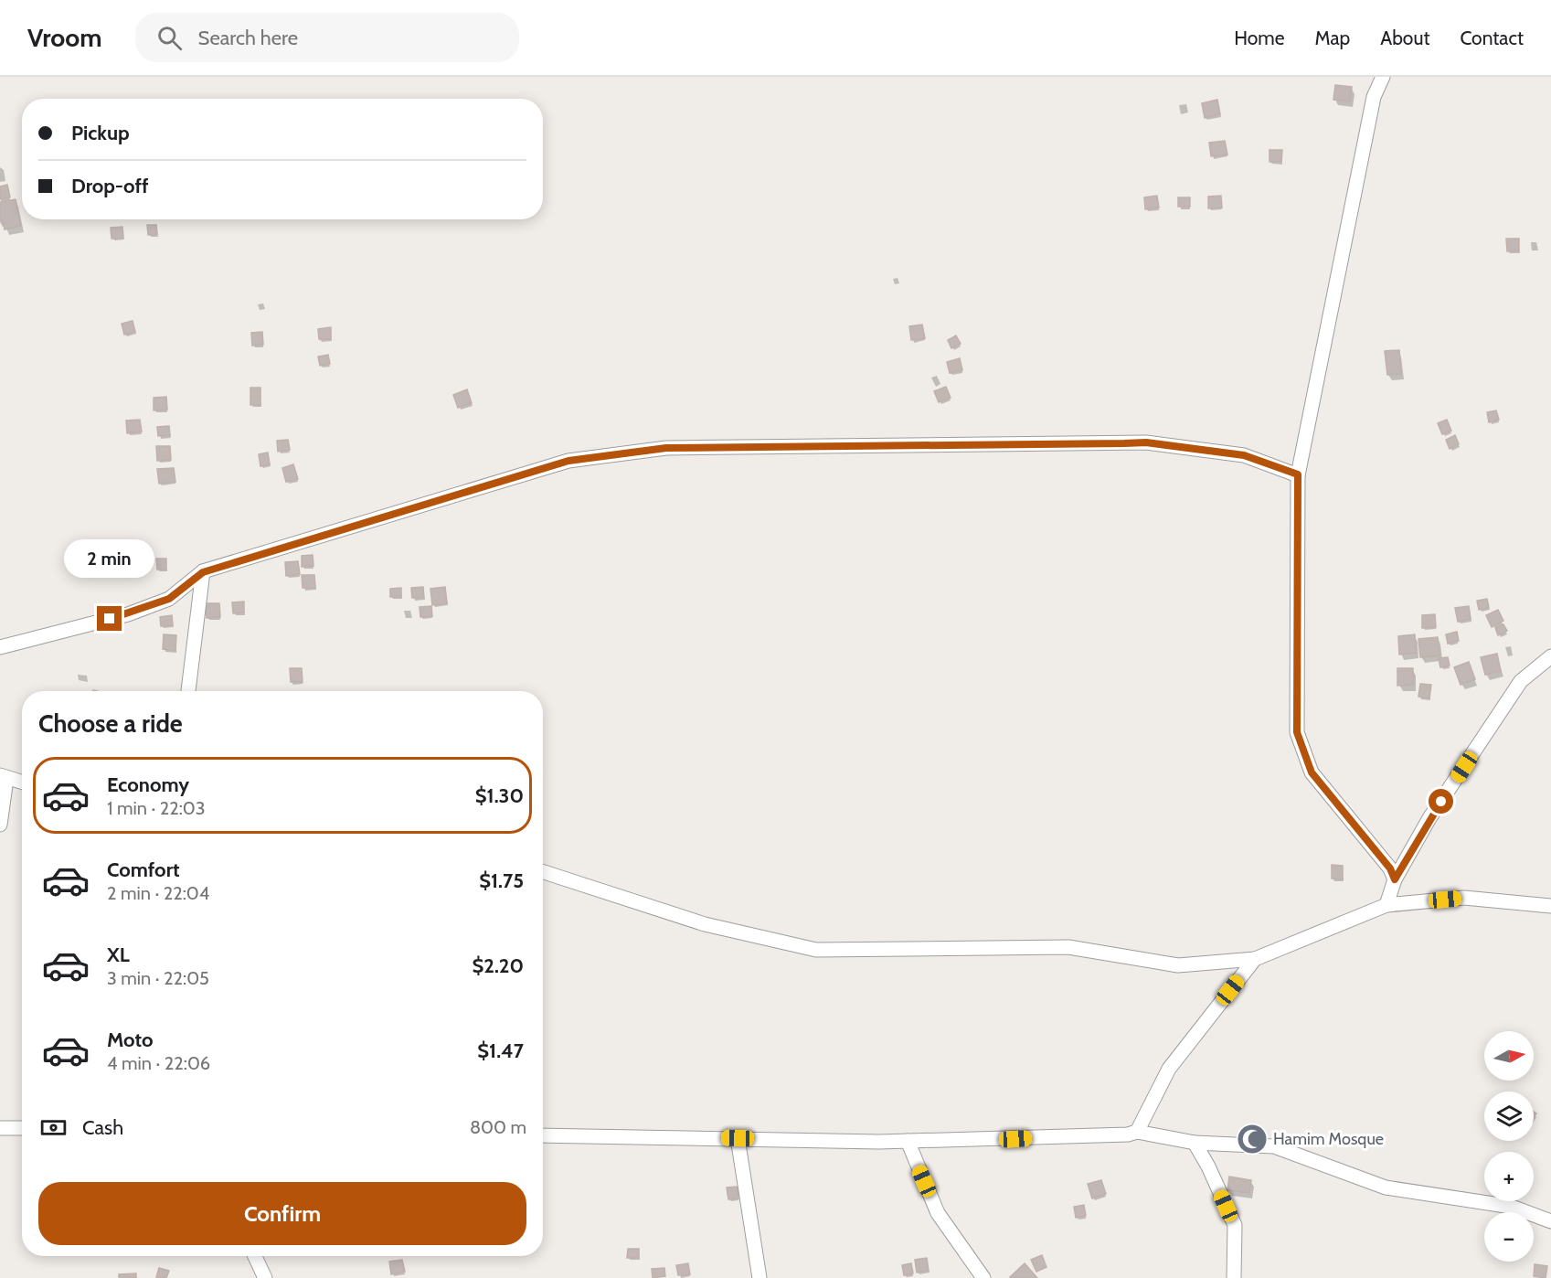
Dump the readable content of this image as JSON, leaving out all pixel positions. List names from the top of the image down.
{
  "places": {
    "mosque": ["Hamim Mosque"]
  },
  "north": "right",
  "page": {
    "header": "Vroom",
    "search": "Search here",
    "nav": [
      "Home",
      "Map",
      "About",
      "Contact"
    ],
    "banner": ["Pickup", "Drop-off"],
    "bubble": "2 min",
    "heading": "Choose a ride",
    "list": [
      {
        "name": "Economy",
        "note": "1 min · 22:03",
        "value": "$1.30"
      },
      {
        "name": "Comfort",
        "note": "2 min · 22:04",
        "value": "$1.75"
      },
      {
        "name": "XL",
        "note": "3 min · 22:05",
        "value": "$2.20"
      },
      {
        "name": "Moto",
        "note": "4 min · 22:06",
        "value": "$1.47"
      }
    ],
    "map_buttons": ["+", "−"],
    "pay": ["Cash", "800 m"],
    "buttons": "Confirm"
  }
}
